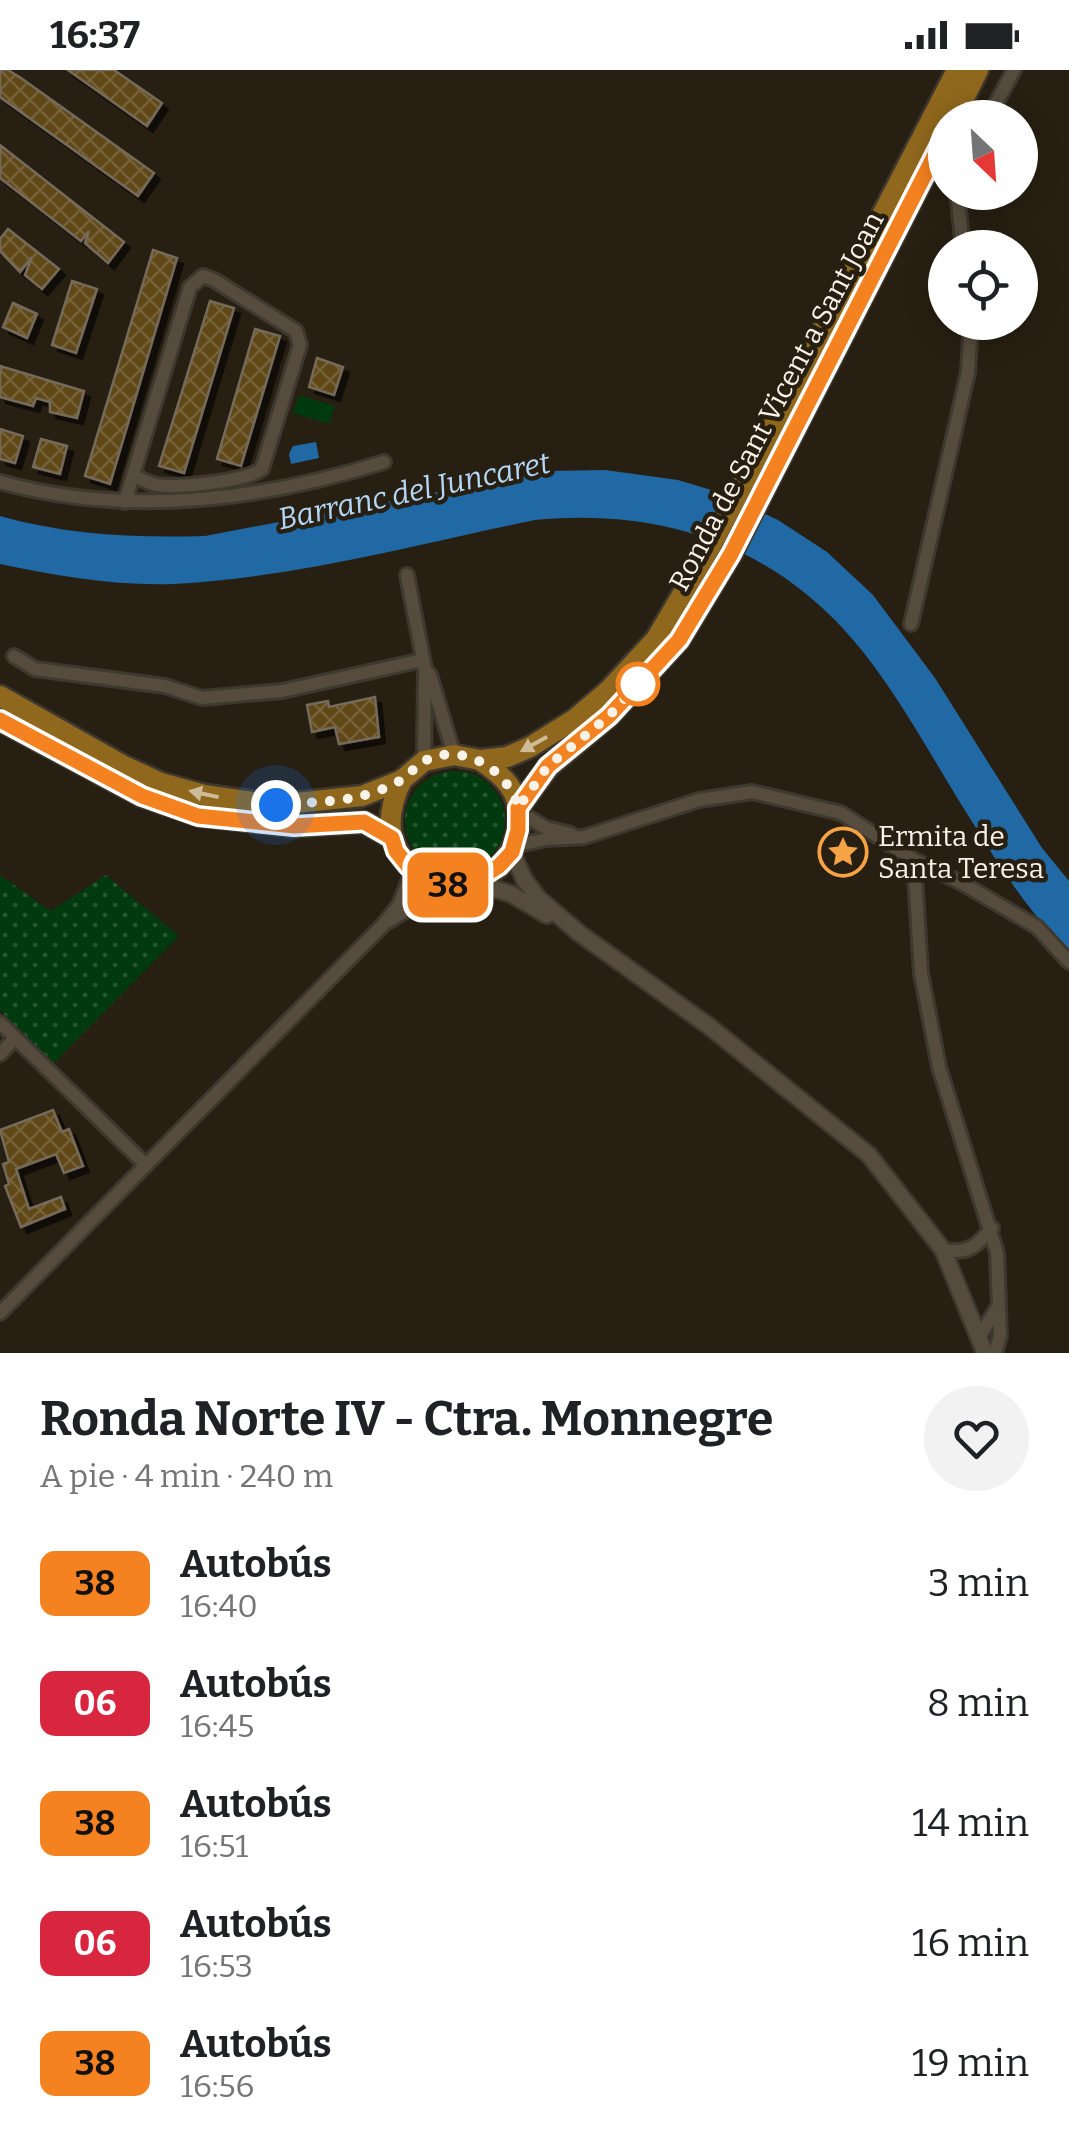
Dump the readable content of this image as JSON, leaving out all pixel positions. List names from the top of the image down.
{
  "streets": {
    "main road": ["Ronda de Sant Vicent a Sant Joan"]
  },
  "water": ["Barranc del Juncaret"],
  "places": {
    "place": ["Ermita de Santa Teresa"]
  },
  "lines": ["bus line 38"],
  "north": "bottom right",
  "page": {
    "status": "16:37",
    "on_map": "38",
    "heading": ["Ronda Norte IV - Ctra. Monnegre", "A pie · 4 min · 240 m"],
    "list": [
      {
        "mark": "38",
        "name": "Autobús",
        "note": "16:40",
        "value": "3 min"
      },
      {
        "mark": "06",
        "name": "Autobús",
        "note": "16:45",
        "value": "8 min"
      },
      {
        "mark": "38",
        "name": "Autobús",
        "note": "16:51",
        "value": "14 min"
      },
      {
        "mark": "06",
        "name": "Autobús",
        "note": "16:53",
        "value": "16 min"
      },
      {
        "mark": "38",
        "name": "Autobús",
        "note": "16:56",
        "value": "19 min"
      }
    ]
  }
}
